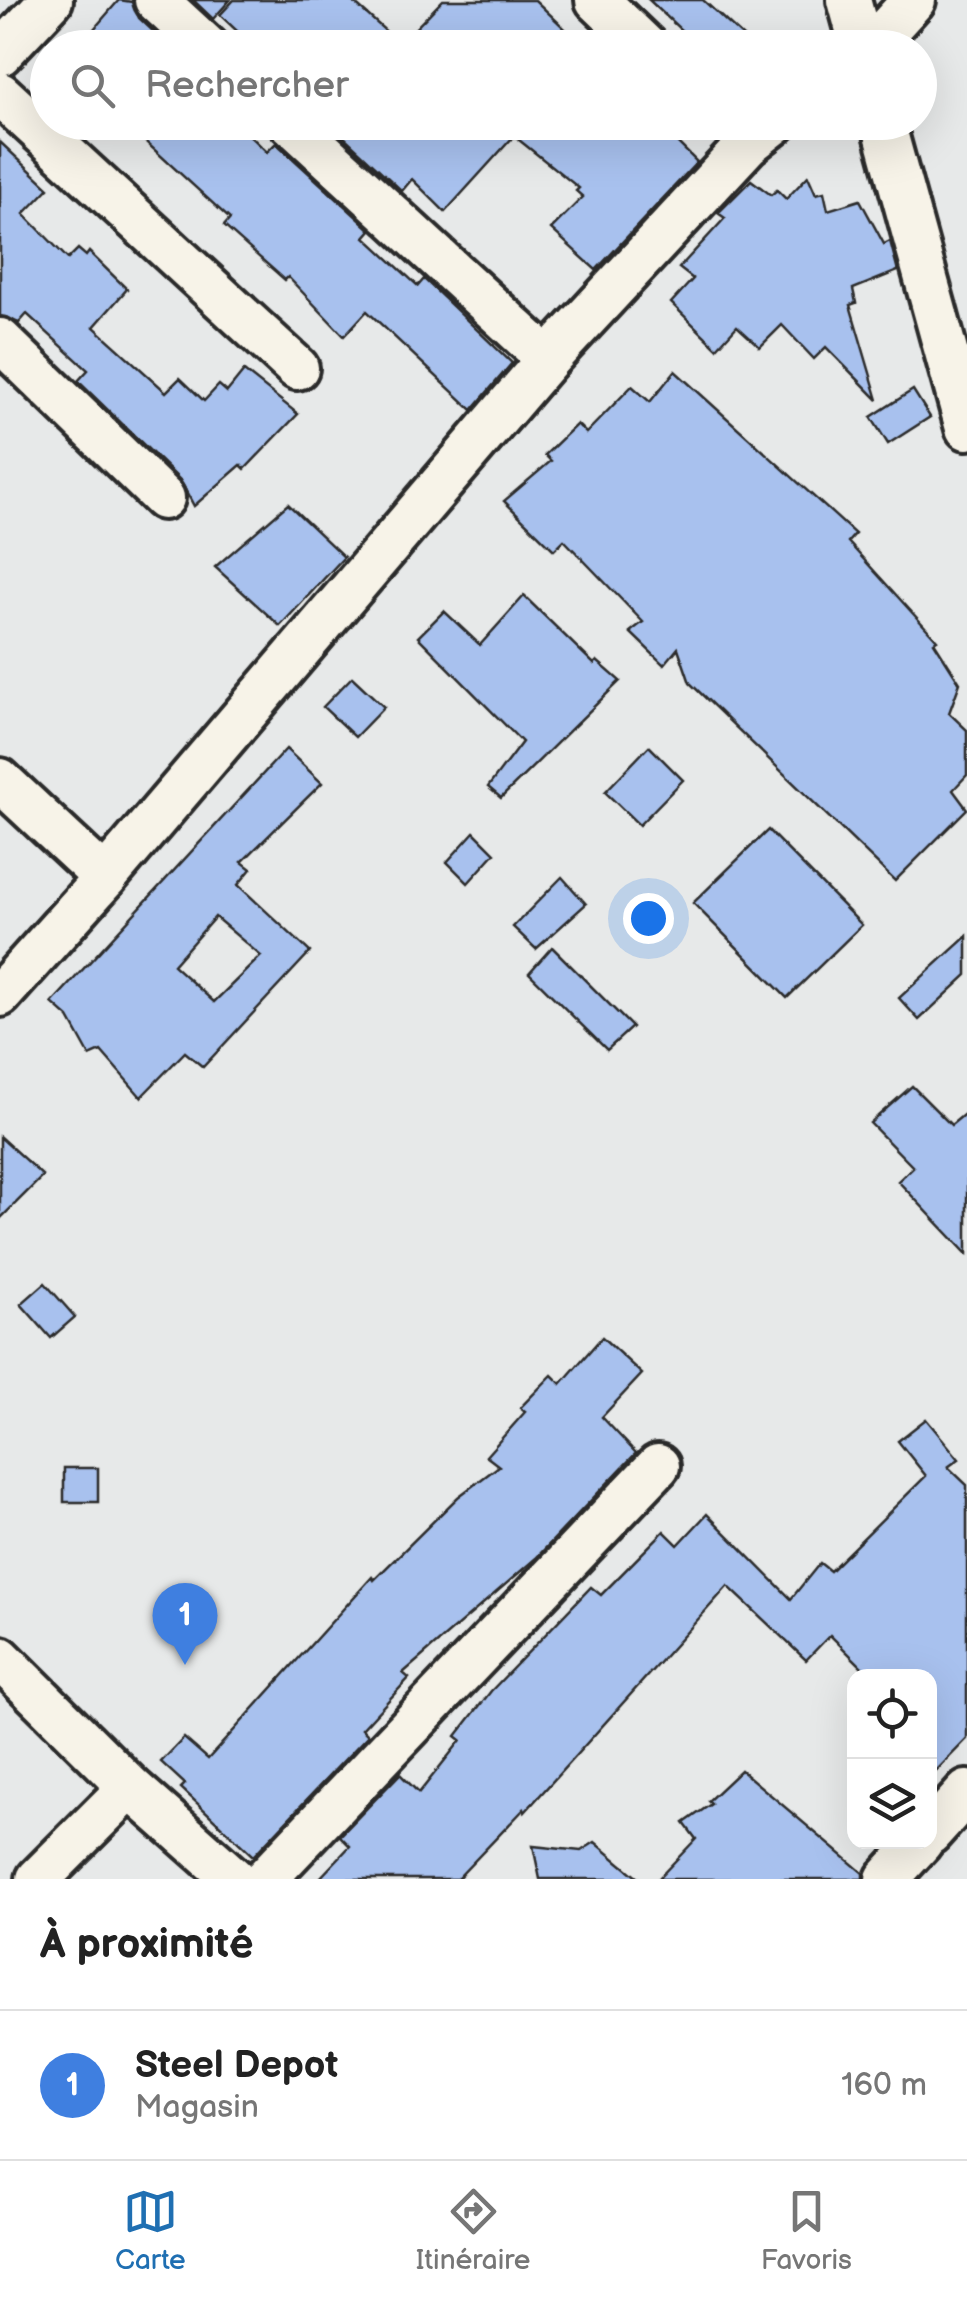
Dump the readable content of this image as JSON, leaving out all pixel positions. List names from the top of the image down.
{
  "page": {
    "search": "Rechercher",
    "pins": "1",
    "heading": "À proximité",
    "list": [
      {
        "mark": "1",
        "name": "Steel Depot",
        "note": "Magasin",
        "value": "160 m"
      }
    ],
    "nav": ["Carte", "Itinéraire", "Favoris"]
  }
}
